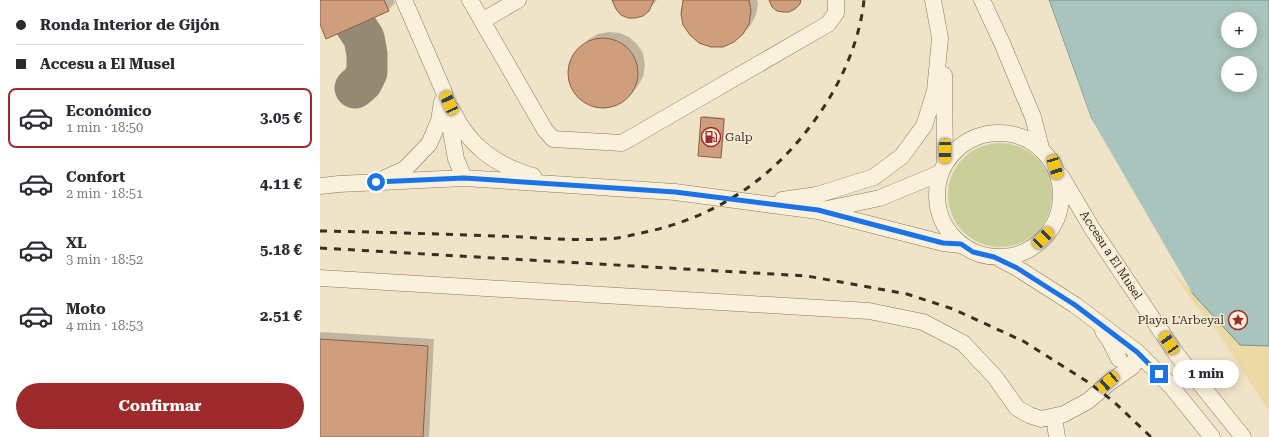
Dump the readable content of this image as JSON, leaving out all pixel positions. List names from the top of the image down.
{
  "streets": {
    "lane": ["Accesu a El Musel"]
  },
  "places": {
    "fuel station": ["Galp"],
    "place": ["Playa L'Arbeyal"]
  },
  "page": {
    "banner": ["Ronda Interior de Gijón", "Accesu a El Musel"],
    "map_buttons": ["+", "−"],
    "list": [
      {
        "name": "Económico",
        "note": "1 min · 18:50",
        "value": "3.05 €"
      },
      {
        "name": "Confort",
        "note": "2 min · 18:51",
        "value": "4.11 €"
      },
      {
        "name": "XL",
        "note": "3 min · 18:52",
        "value": "5.18 €"
      },
      {
        "name": "Moto",
        "note": "4 min · 18:53",
        "value": "2.51 €"
      }
    ],
    "bubble": "1 min",
    "buttons": "Confirmar"
  }
}
